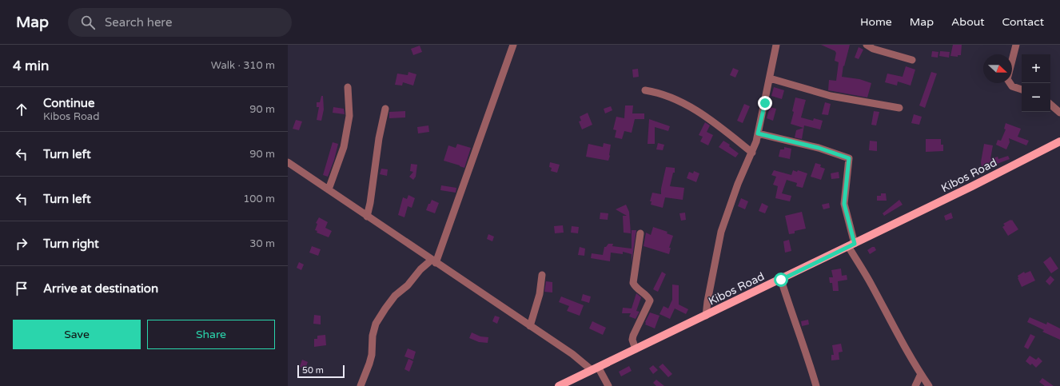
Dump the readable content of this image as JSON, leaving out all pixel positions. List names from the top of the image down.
{
  "streets": {
    "main road": ["Kibos Road"]
  },
  "scale_bar": "50 m",
  "north": "right",
  "page": {
    "header": "Map",
    "search": "Search here",
    "nav": [
      "Home",
      "Map",
      "About",
      "Contact"
    ],
    "heading": ["4 min", "Walk · 310 m"],
    "map_buttons": ["+", "−"],
    "list": [
      ["Continue", "Kibos Road", "90 m"],
      ["Turn left", "90 m"],
      ["Turn left", "100 m"],
      ["Turn right", "30 m"],
      "Arrive at destination"
    ],
    "buttons": ["Save", "Share"],
    "scale": "50 m"
  }
}
